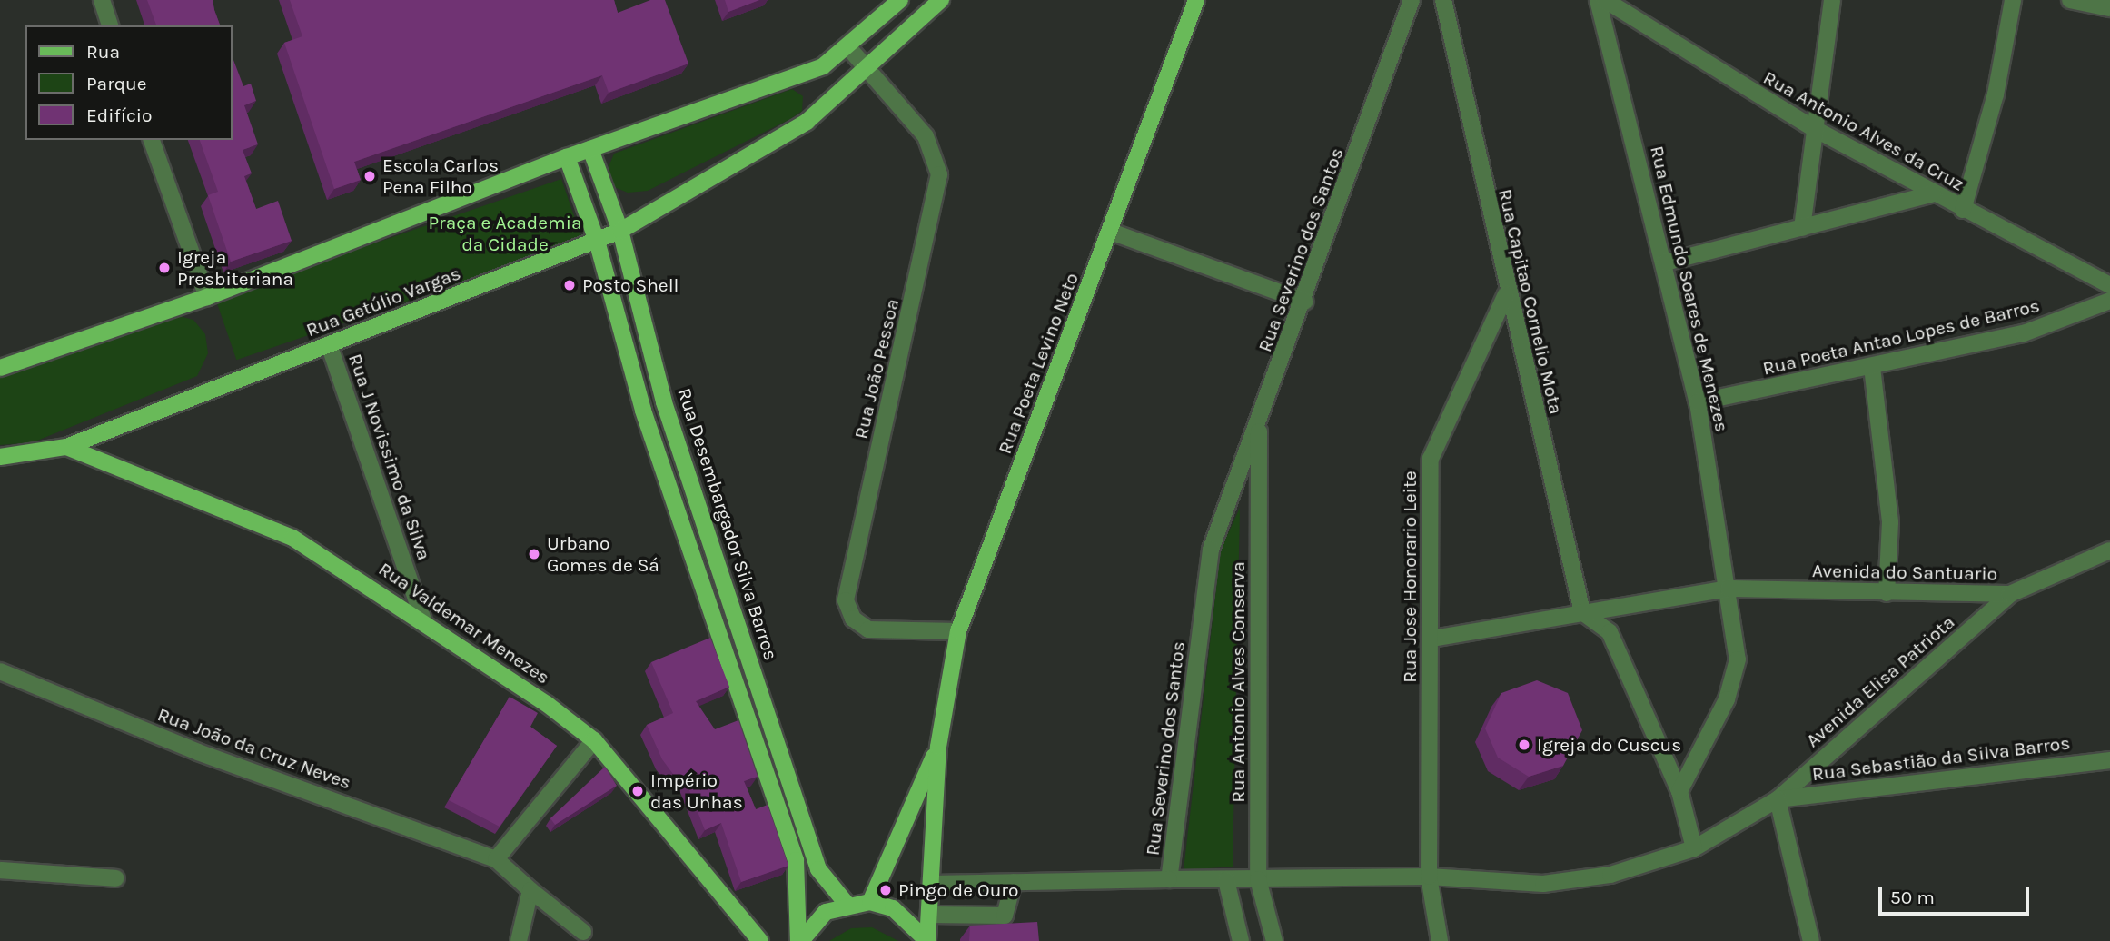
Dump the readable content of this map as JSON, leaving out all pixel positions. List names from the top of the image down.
{
  "streets": {
    "main road": [
      "Rua Getúlio Vargas",
      "Rua Poeta Levino Neto",
      "Rua Desembargador Silva Barros",
      "Rua Valdemar Menezes"
    ],
    "street": [
      "Rua Antonio Alves da Cruz",
      "Rua Severino dos Santos",
      "Rua Edmundo Soares de Menezes",
      "Rua Capitao Cornelio Mota",
      "Rua Poeta Antao Lopes de Barros",
      "Rua João Pessoa",
      "Rua J Novissimo da Silva",
      "Avenida do Santuario",
      "Rua Jose Honorario Leite",
      "Avenida Elisa Patriota",
      "Rua Antonio Alves Conserva",
      "Rua João da Cruz Neves",
      "Rua Sebastião da Silva Barros"
    ]
  },
  "crossings": [
    ["Rua Severino dos Santos", "Rua Jose Honorario Leite"],
    ["Rua Severino dos Santos", "Avenida Elisa Patriota"],
    ["Rua Severino dos Santos", "Rua Antonio Alves Conserva"],
    ["Rua Severino dos Santos", "Rua Sebastião da Silva Barros"],
    ["Rua Edmundo Soares de Menezes", "Rua Poeta Antao Lopes de Barros"],
    ["Rua Edmundo Soares de Menezes", "Avenida do Santuario"],
    ["Rua Getúlio Vargas", "Rua João Pessoa"],
    ["Rua Getúlio Vargas", "Rua J Novissimo da Silva"],
    ["Rua Getúlio Vargas", "Rua Desembargador Silva Barros"],
    ["Rua Getúlio Vargas", "Rua Valdemar Menezes"],
    ["Rua Capitao Cornelio Mota", "Avenida do Santuario"],
    ["Rua Capitao Cornelio Mota", "Rua Jose Honorario Leite"],
    ["Rua Poeta Levino Neto", "Rua João Pessoa"],
    ["Rua J Novissimo da Silva", "Rua Valdemar Menezes"],
    ["Avenida do Santuario", "Rua Jose Honorario Leite"],
    ["Avenida do Santuario", "Avenida Elisa Patriota"],
    ["Avenida Elisa Patriota", "Rua Sebastião da Silva Barros"]
  ],
  "parks": ["Praça e Academia da Cidade"],
  "places": [
    "Escola Carlos Pena Filho",
    "Igreja Presbiteriana",
    "Posto Shell",
    "Urbano Gomes de Sá",
    "Igreja do Cuscus",
    "Império das Unhas",
    "Pingo de Ouro"
  ],
  "legend": ["Rua", "Parque", "Edifício"],
  "scale_bar": "50 m"
}
